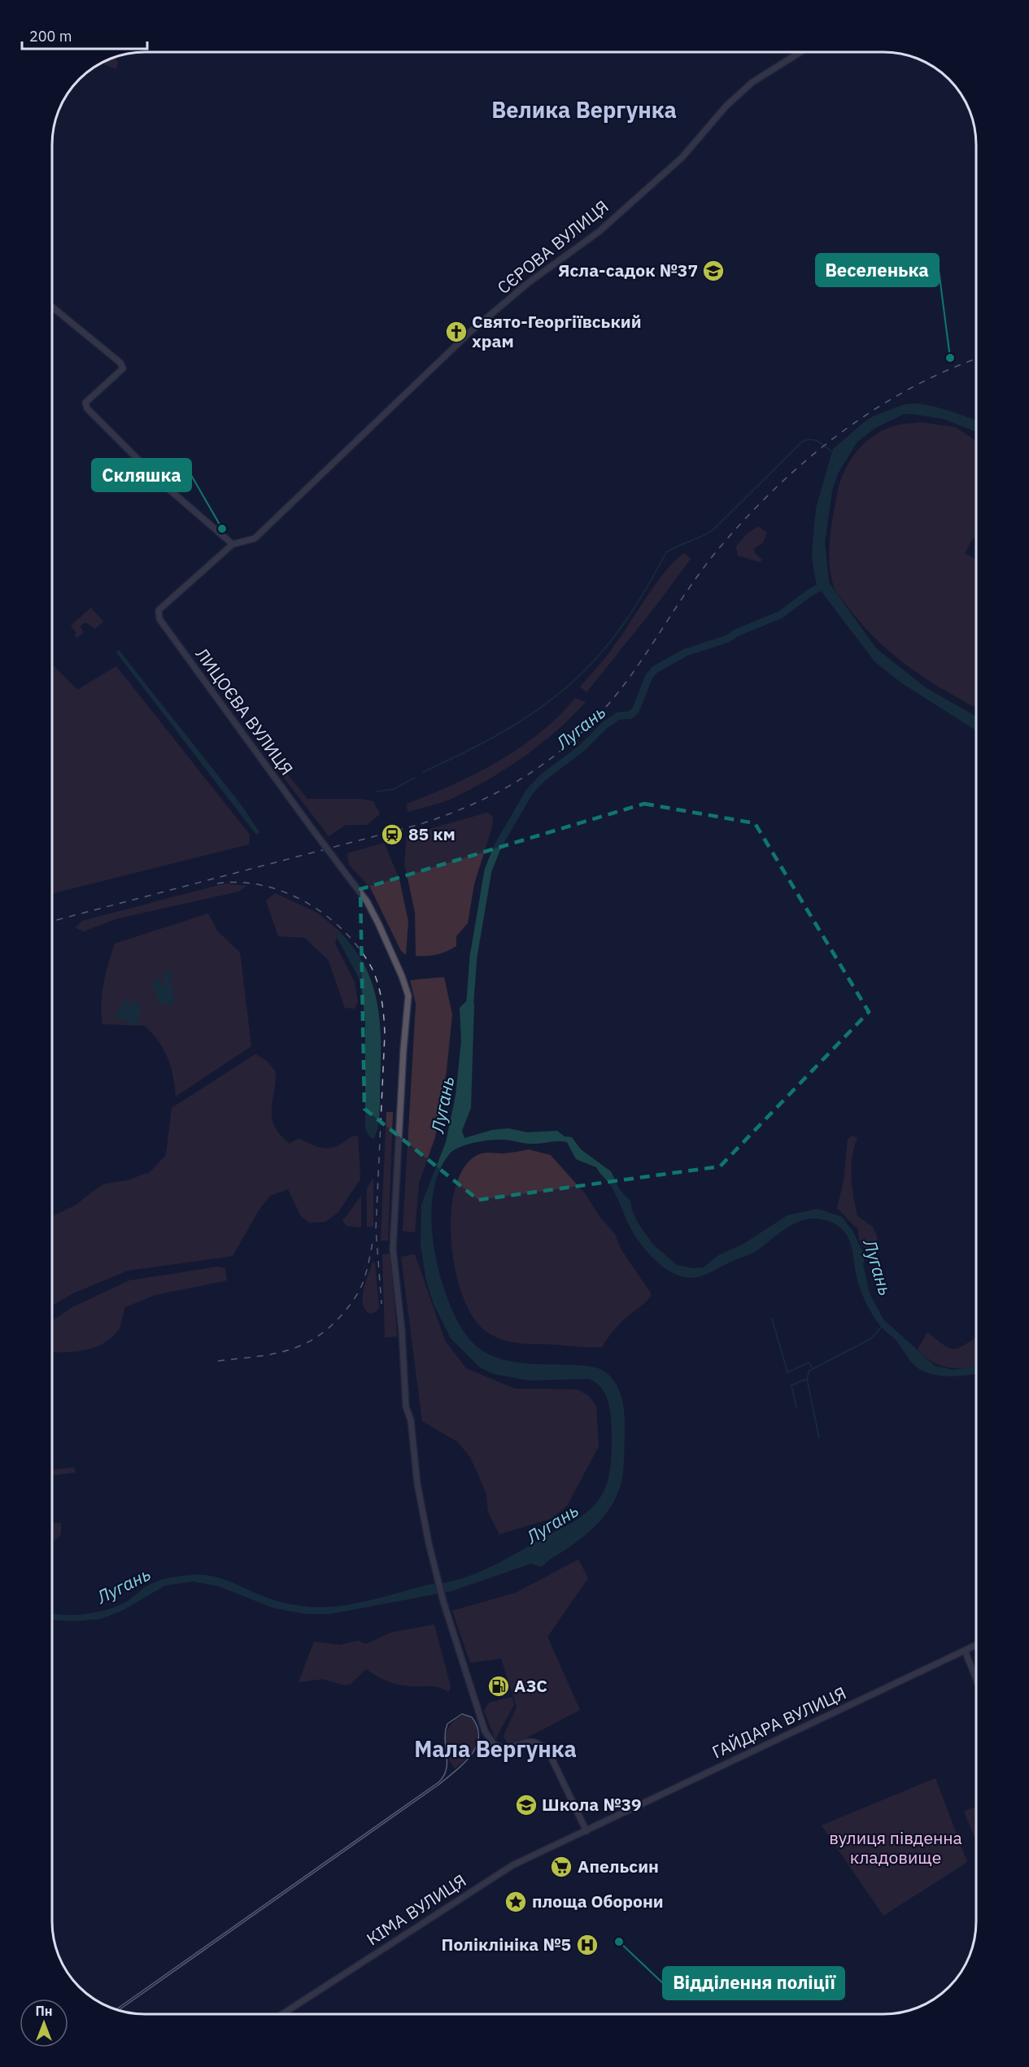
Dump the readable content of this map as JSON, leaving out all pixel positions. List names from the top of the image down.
{
  "streets": {
    "street": [
      "СЄРОВА ВУЛИЦЯ",
      "ЛИЦОЄВА ВУЛИЦЯ",
      "ГАЙДАРА ВУЛИЦЯ",
      "КІМА ВУЛИЦЯ"
    ]
  },
  "crossings": [
    ["СЄРОВА ВУЛИЦЯ", "ЛИЦОЄВА ВУЛИЦЯ"],
    ["ЛИЦОЄВА ВУЛИЦЯ", "ГАЙДАРА ВУЛИЦЯ"],
    ["ЛИЦОЄВА ВУЛИЦЯ", "КІМА ВУЛИЦЯ"],
    ["ГАЙДАРА ВУЛИЦЯ", "КІМА ВУЛИЦЯ"]
  ],
  "districts": ["Велика Вергунка", "Мала Вергунка"],
  "water": ["Лугань"],
  "parks": ["вулиця південна кладовище"],
  "places": {
    "school or university": ["Ясла-садок №37", "Школа №39"],
    "church": ["Свято-Георгіївський храм"],
    "other": ["Веселенька", "Скляшка", "Відділення поліції"],
    "station": ["85 км"],
    "fuel station": ["АЗС"],
    "supermarket": ["Апельсин"],
    "place": ["площа Оборони"],
    "hospital": ["Поліклініка №5"]
  },
  "scale_bar": "200 m",
  "north": "top"
}
